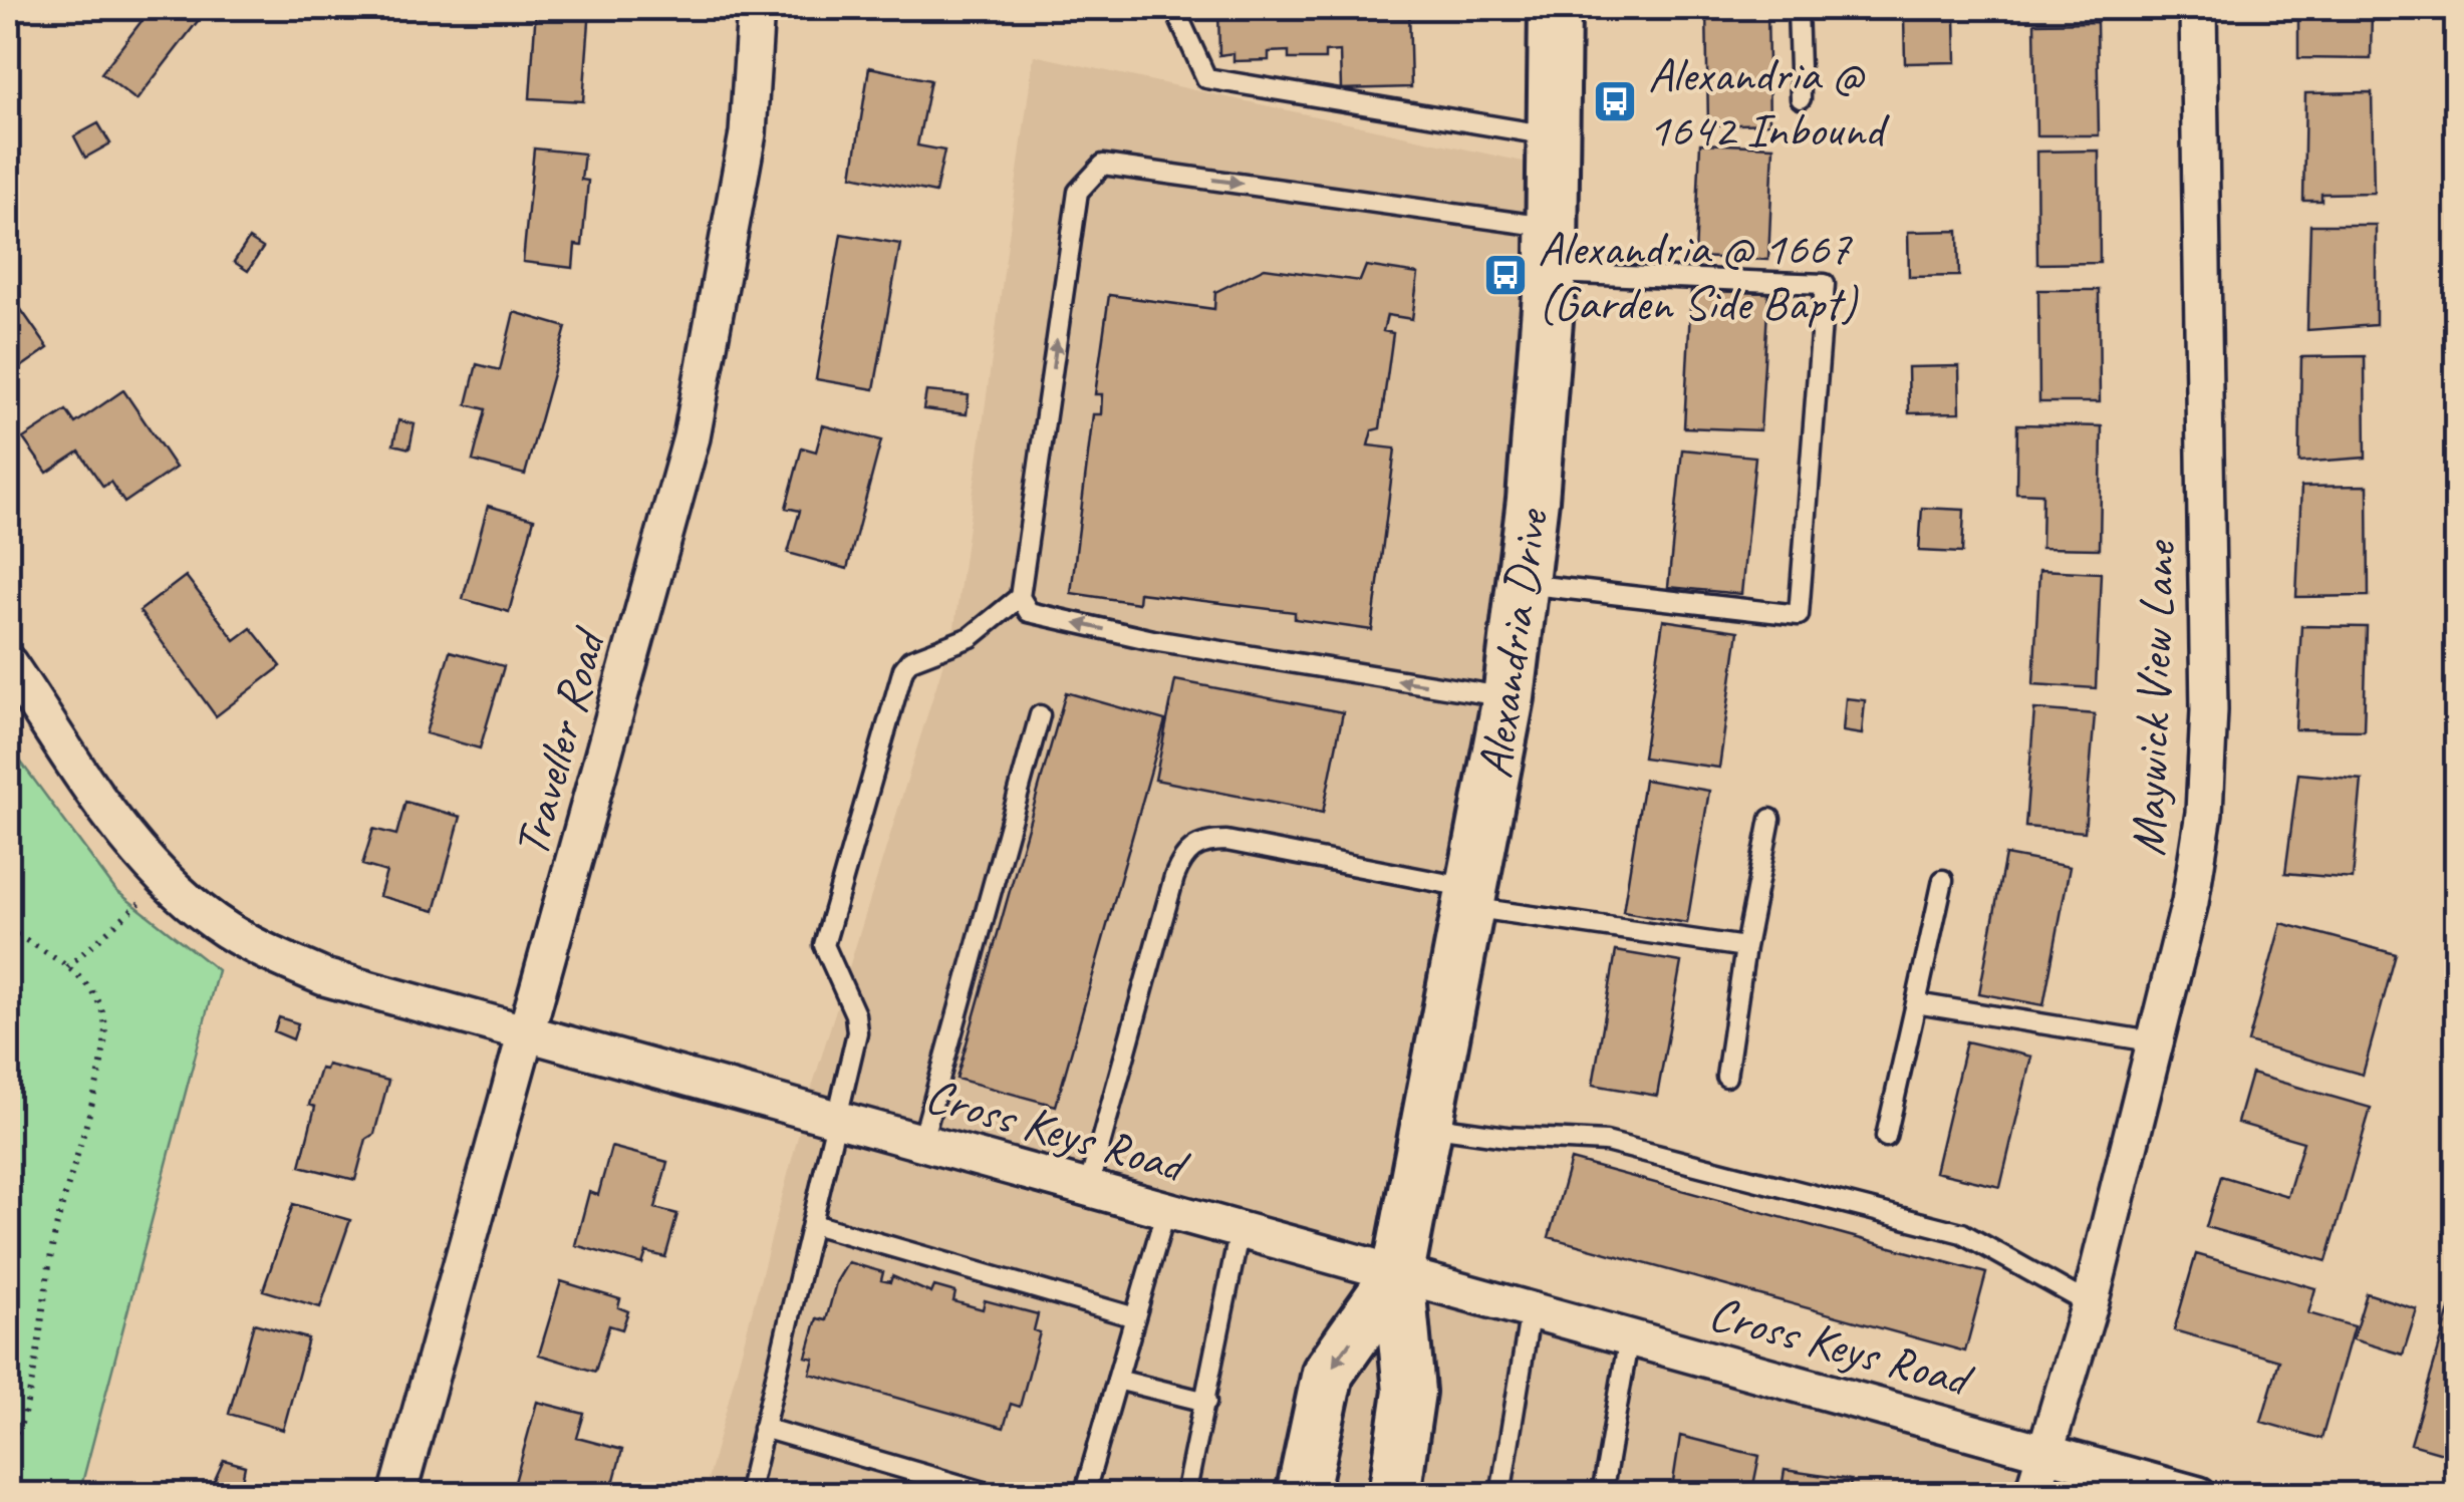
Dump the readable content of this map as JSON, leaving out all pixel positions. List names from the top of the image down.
{
  "streets": {
    "main road": ["Alexandria Drive"],
    "street": ["Maywick View Lane", "Traveller Road", "Cross Keys Road"]
  },
  "crossings": [
    ["Alexandria Drive", "Cross Keys Road"],
    ["Maywick View Lane", "Cross Keys Road"],
    ["Traveller Road", "Cross Keys Road"]
  ],
  "places": {
    "bus stop": ["Alexandria @ 1642 Inbound", "Alexandria @ 1667 (Garden Side Bapt)"]
  }
}
